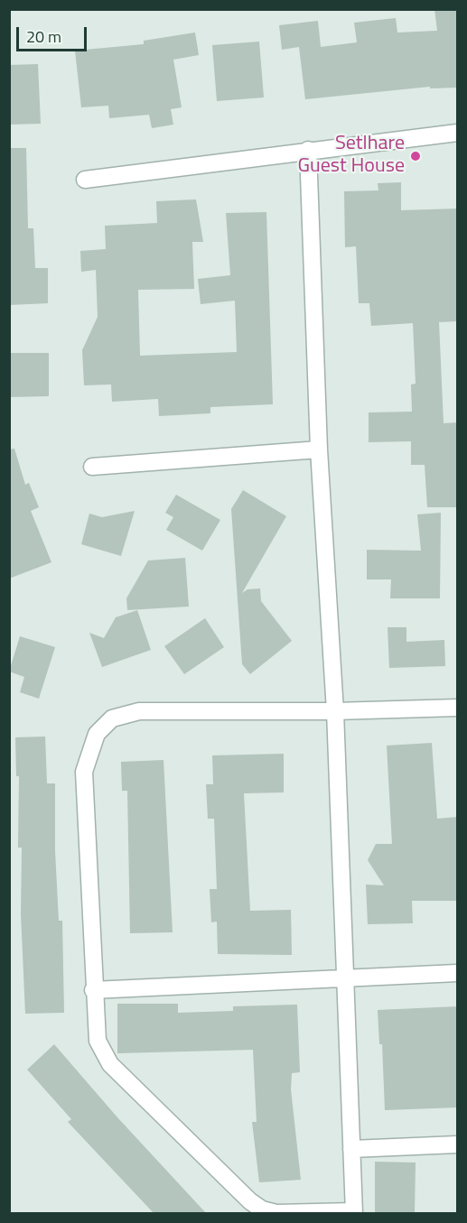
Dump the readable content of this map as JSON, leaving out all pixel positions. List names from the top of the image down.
{
  "places": ["Setlhare Guest House"],
  "scale_bar": "20 m"
}
